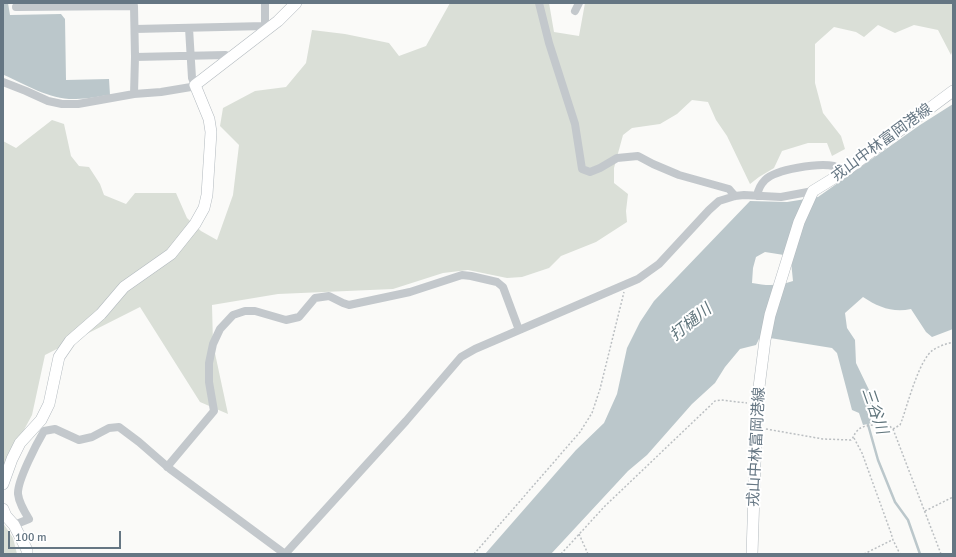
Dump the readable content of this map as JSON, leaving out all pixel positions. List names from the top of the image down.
{
  "streets": {
    "main road": ["戎山中林富岡港線"]
  },
  "water": ["打樋川", "三谷川"],
  "scale_bar": "100 m"
}
